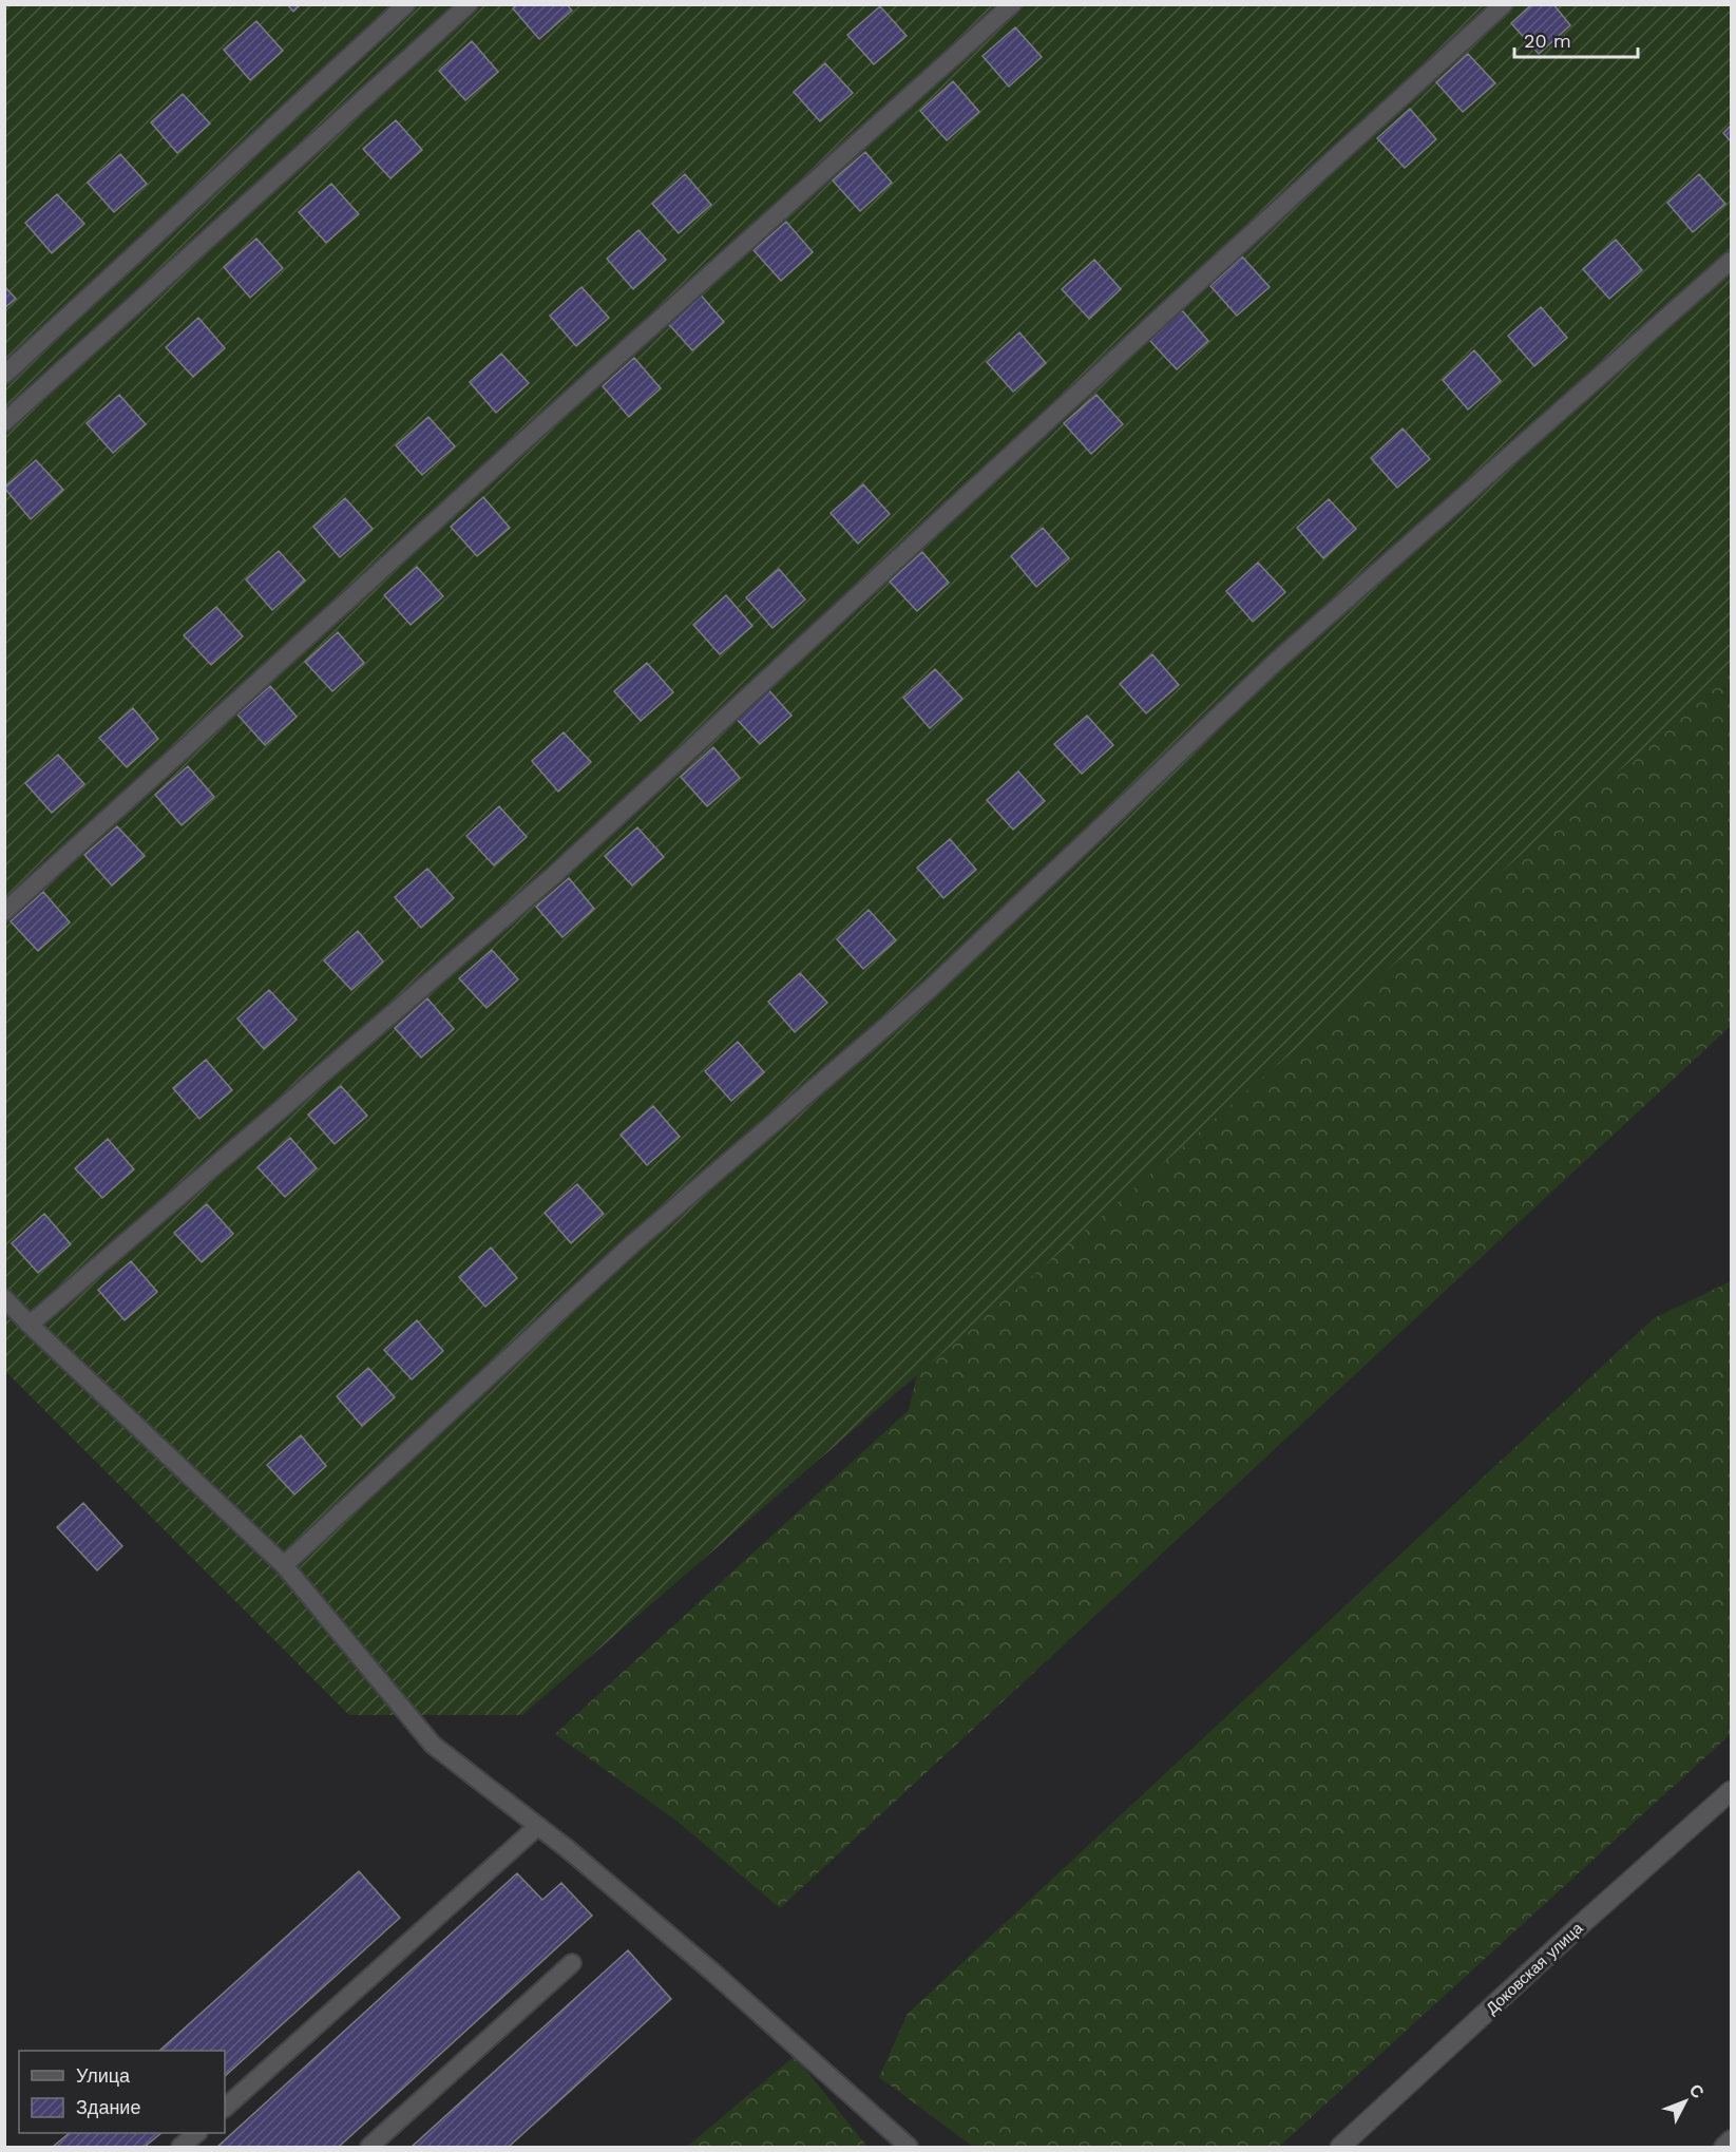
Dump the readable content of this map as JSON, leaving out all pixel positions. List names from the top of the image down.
{
  "streets": {
    "main road": ["Доковская улица"]
  },
  "legend": ["Улица", "Здание"],
  "scale_bar": "20 m",
  "north": "top right"
}
